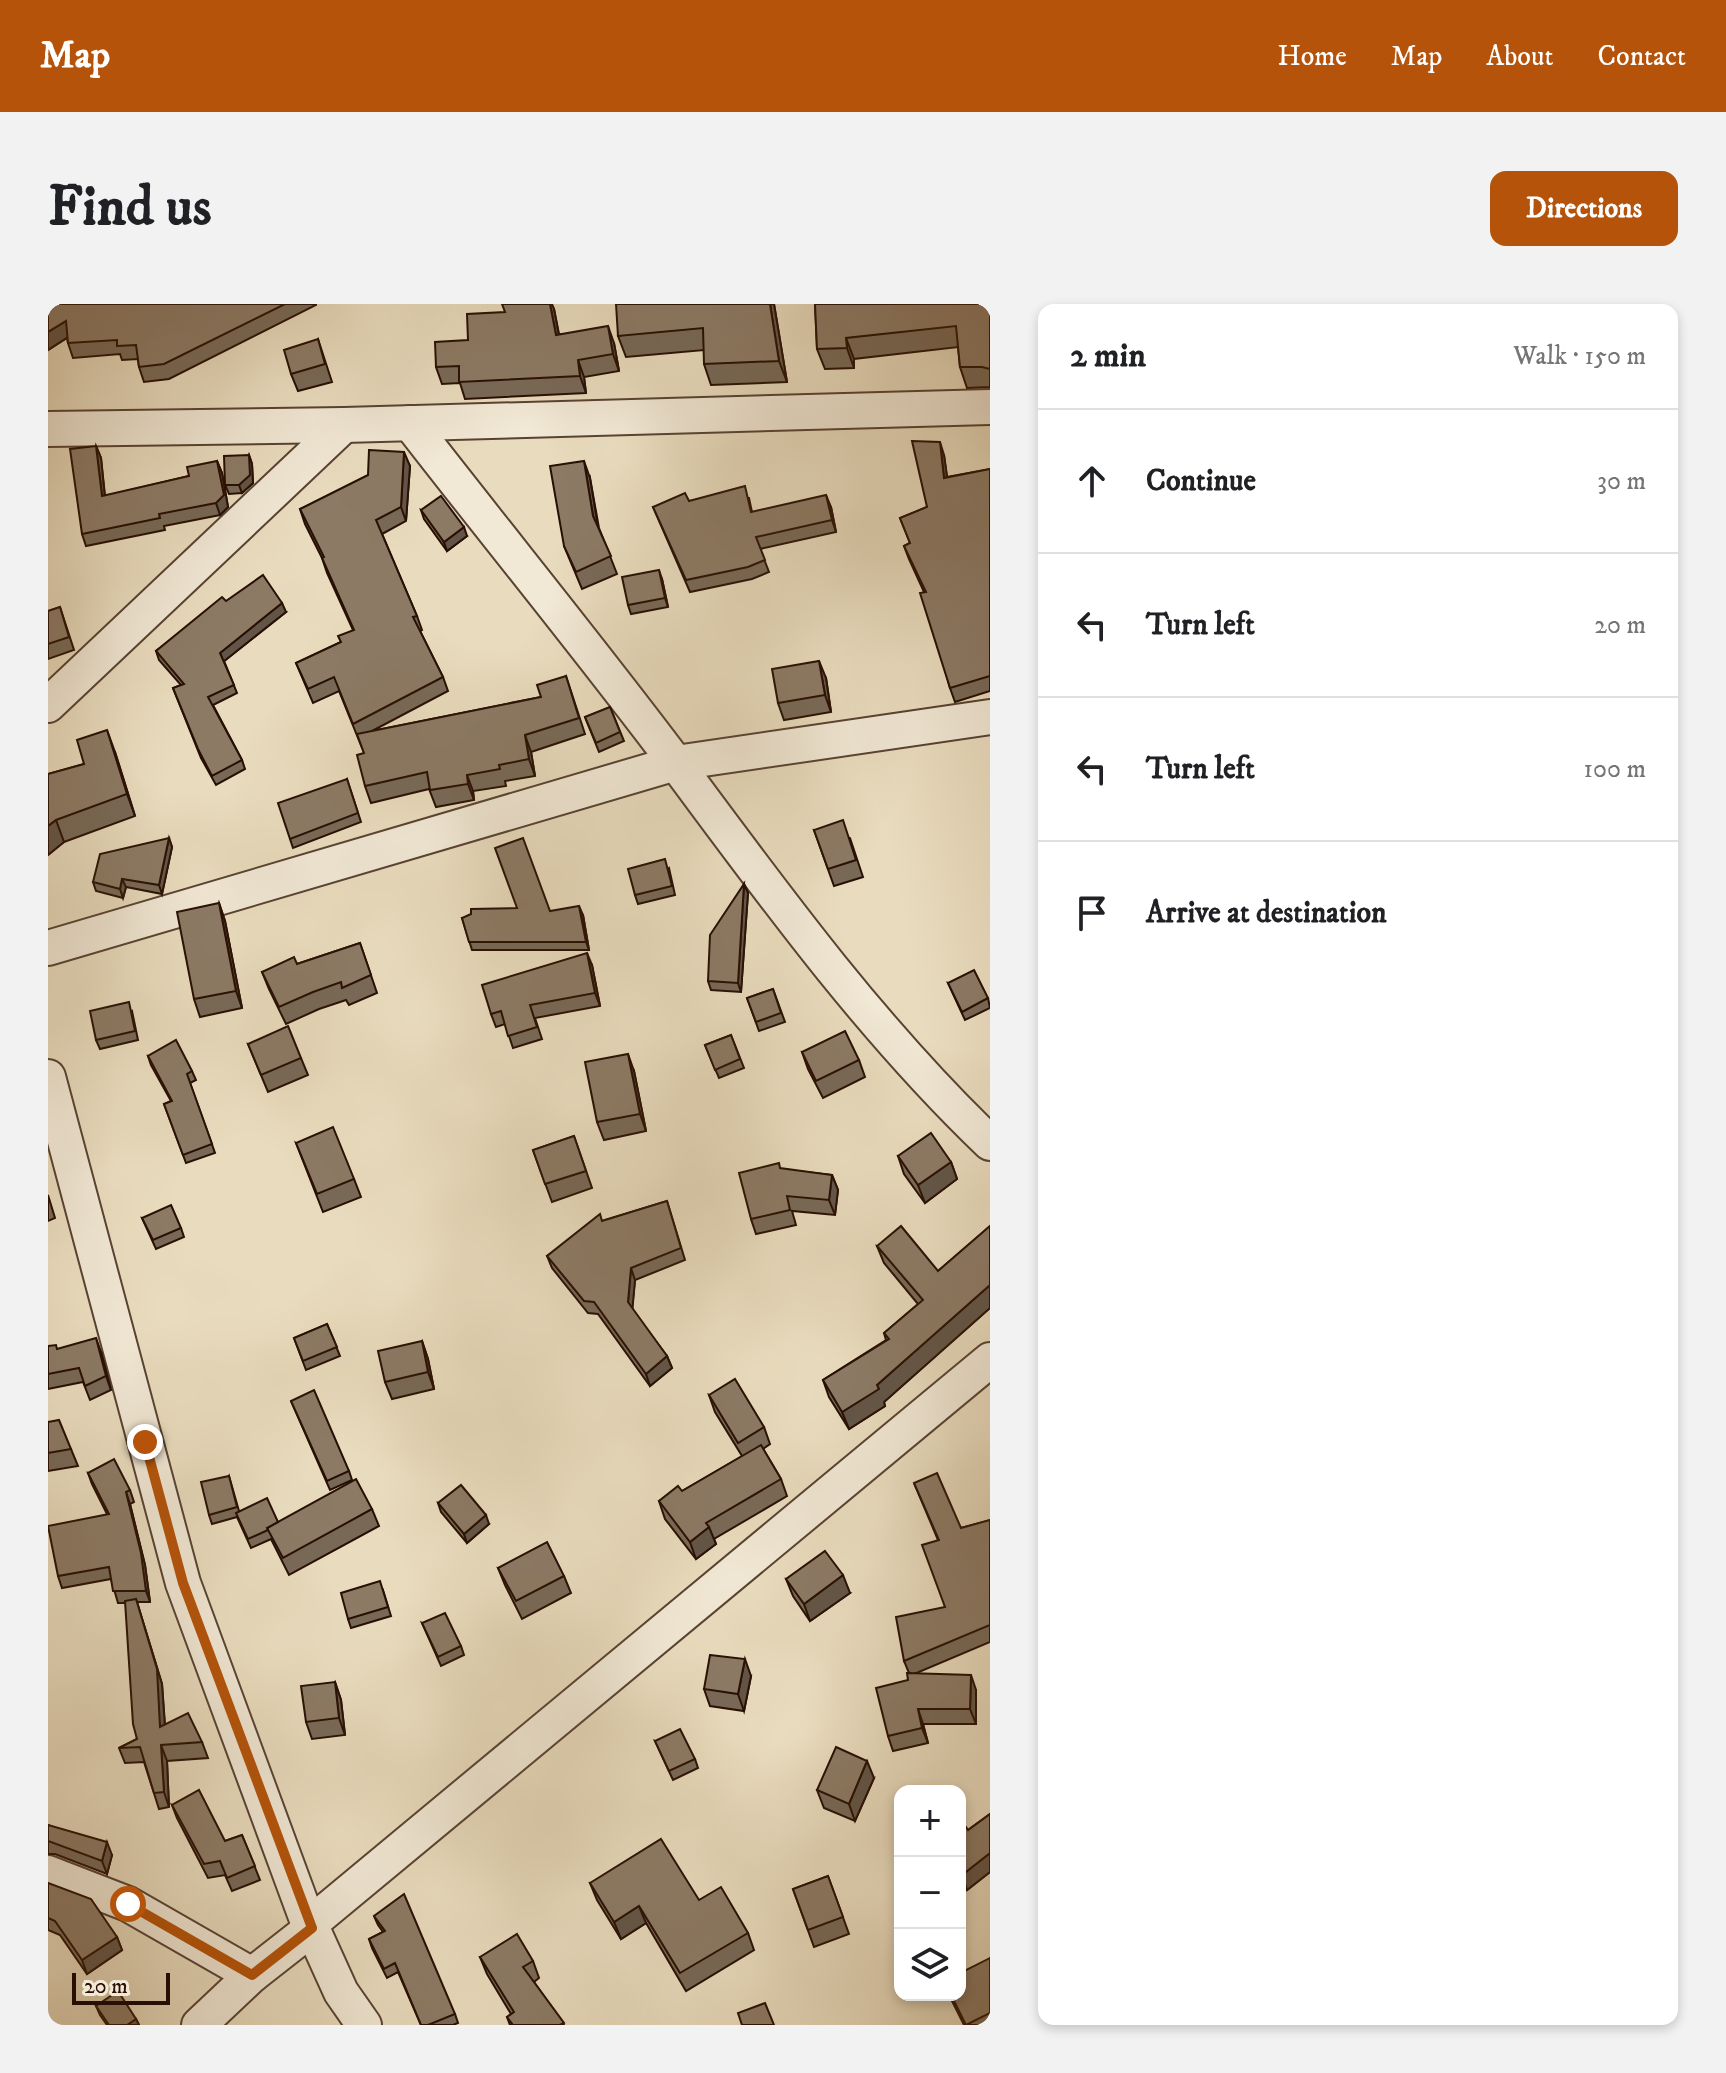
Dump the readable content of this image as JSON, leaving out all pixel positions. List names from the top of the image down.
{
  "scale_bar": "20 m",
  "page": {
    "header": "Map",
    "nav": [
      "Home",
      "Map",
      "About",
      "Contact"
    ],
    "buttons": "Directions",
    "title": "Find us",
    "heading": ["2 min", "Walk · 150 m"],
    "list": [
      ["Continue", "30 m"],
      ["Turn left", "20 m"],
      ["Turn left", "100 m"],
      "Arrive at destination"
    ],
    "map_buttons": ["+", "−"],
    "scale": "20 m"
  }
}
